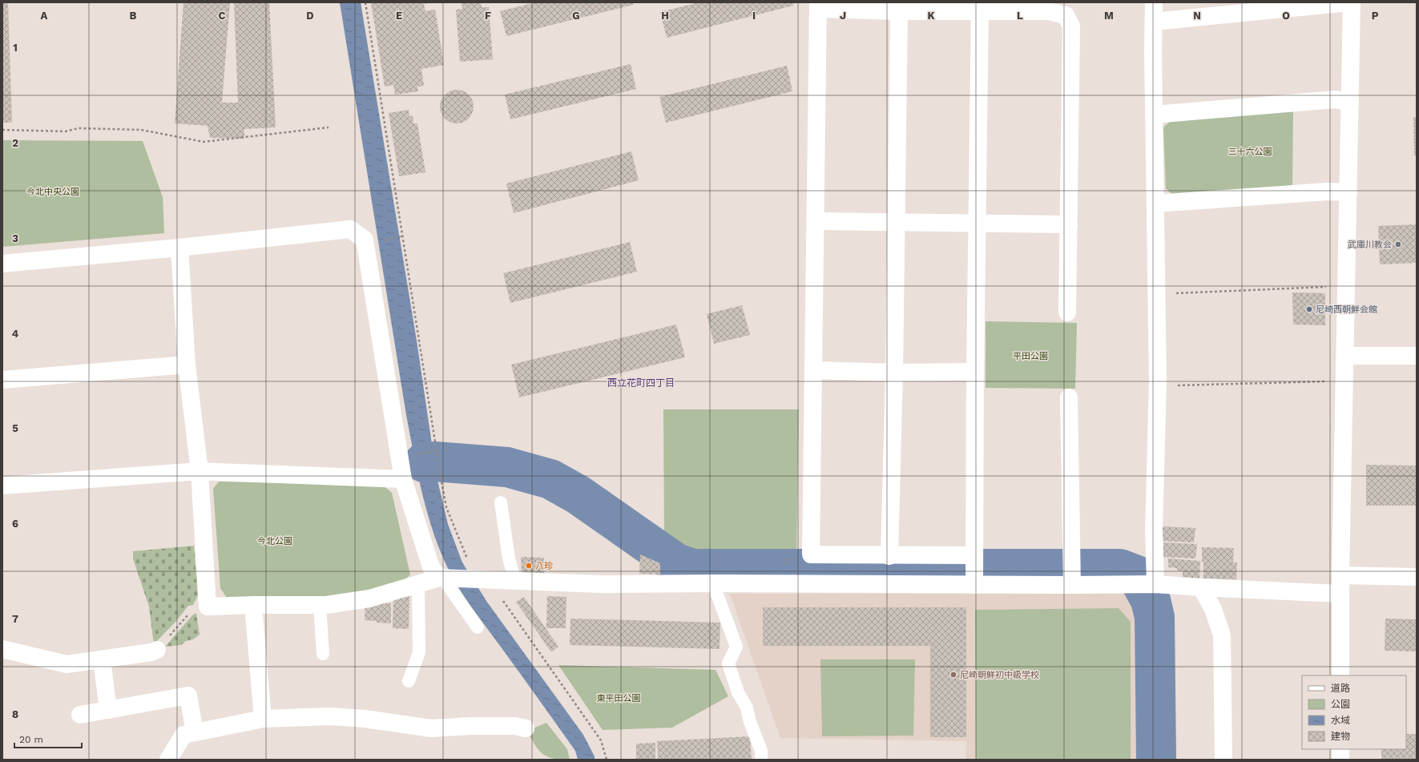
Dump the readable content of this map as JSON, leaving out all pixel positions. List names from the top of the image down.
{
  "districts": ["西立花町四丁目"],
  "parks": [
    "三十六公園",
    "今北中央公園",
    "平田公園",
    "今北公園",
    "東平田公園"
  ],
  "places": [
    "武庫川教会",
    "尼崎西朝鮮会館",
    "八珍",
    "尼崎朝鮮初中級学校"
  ],
  "legend": [
    "道路",
    "公園",
    "水域",
    "建物"
  ],
  "scale_bar": "20 m",
  "grid": {
    "columns": [
      "A",
      "B",
      "C",
      "D",
      "E",
      "F",
      "G",
      "H",
      "I",
      "J",
      "K",
      "L",
      "M",
      "N",
      "O",
      "P"
    ],
    "rows": [
      "1",
      "2",
      "3",
      "4",
      "5",
      "6",
      "7",
      "8"
    ]
  }
}
